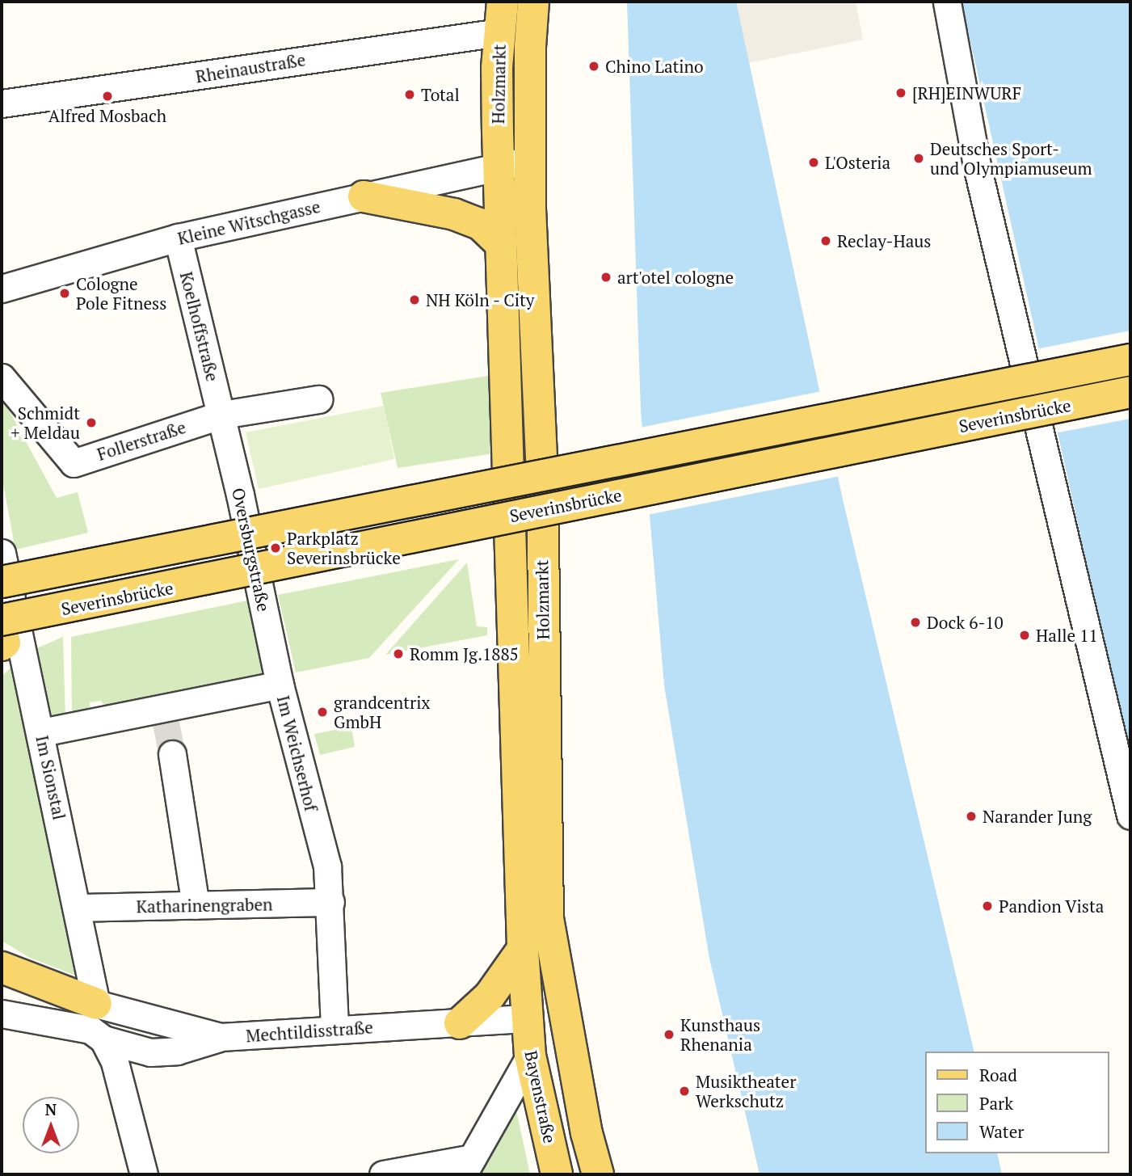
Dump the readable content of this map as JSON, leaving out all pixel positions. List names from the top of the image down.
{
  "streets": {
    "main road": ["Holzmarkt", "Severinsbrücke", "Bayenstraße"],
    "street": [
      "Rheinaustraße",
      "Kleine Witschgasse",
      "Koelhoffstraße",
      "Follerstraße",
      "Oversburgstraße",
      "Im Weichserhof",
      "Im Sionstal",
      "Katharinengraben",
      "Mechtildisstraße"
    ]
  },
  "crossings": [
    ["Rheinaustraße", "Holzmarkt"],
    ["Holzmarkt", "Kleine Witschgasse"],
    ["Holzmarkt", "Mechtildisstraße"],
    ["Holzmarkt", "Bayenstraße"],
    ["Kleine Witschgasse", "Koelhoffstraße"],
    ["Koelhoffstraße", "Follerstraße"],
    ["Koelhoffstraße", "Oversburgstraße"],
    ["Severinsbrücke", "Im Sionstal"],
    ["Follerstraße", "Oversburgstraße"],
    ["Oversburgstraße", "Im Weichserhof"],
    ["Im Weichserhof", "Im Sionstal"],
    ["Im Weichserhof", "Katharinengraben"],
    ["Im Weichserhof", "Mechtildisstraße"],
    ["Im Sionstal", "Katharinengraben"],
    ["Im Sionstal", "Mechtildisstraße"],
    ["Mechtildisstraße", "Bayenstraße"]
  ],
  "places": [
    "Chino Latino",
    "[RH]EINWURF",
    "Total",
    "Alfred Mosbach",
    "Deutsches Sport- und Olympiamuseum",
    "L'Osteria",
    "Reclay-Haus",
    "art'otel cologne",
    "Cologne Pole Fitness",
    "NH Köln - City",
    "Schmidt + Meldau",
    "Parkplatz Severinsbrücke",
    "Dock 6-10",
    "Halle 11",
    "Romm Jg.1885",
    "grandcentrix GmbH",
    "Narander Jung",
    "Pandion Vista",
    "Kunsthaus Rhenania",
    "Musiktheater Werkschutz"
  ],
  "legend": ["Road", "Park", "Water"],
  "north": "top"
}
